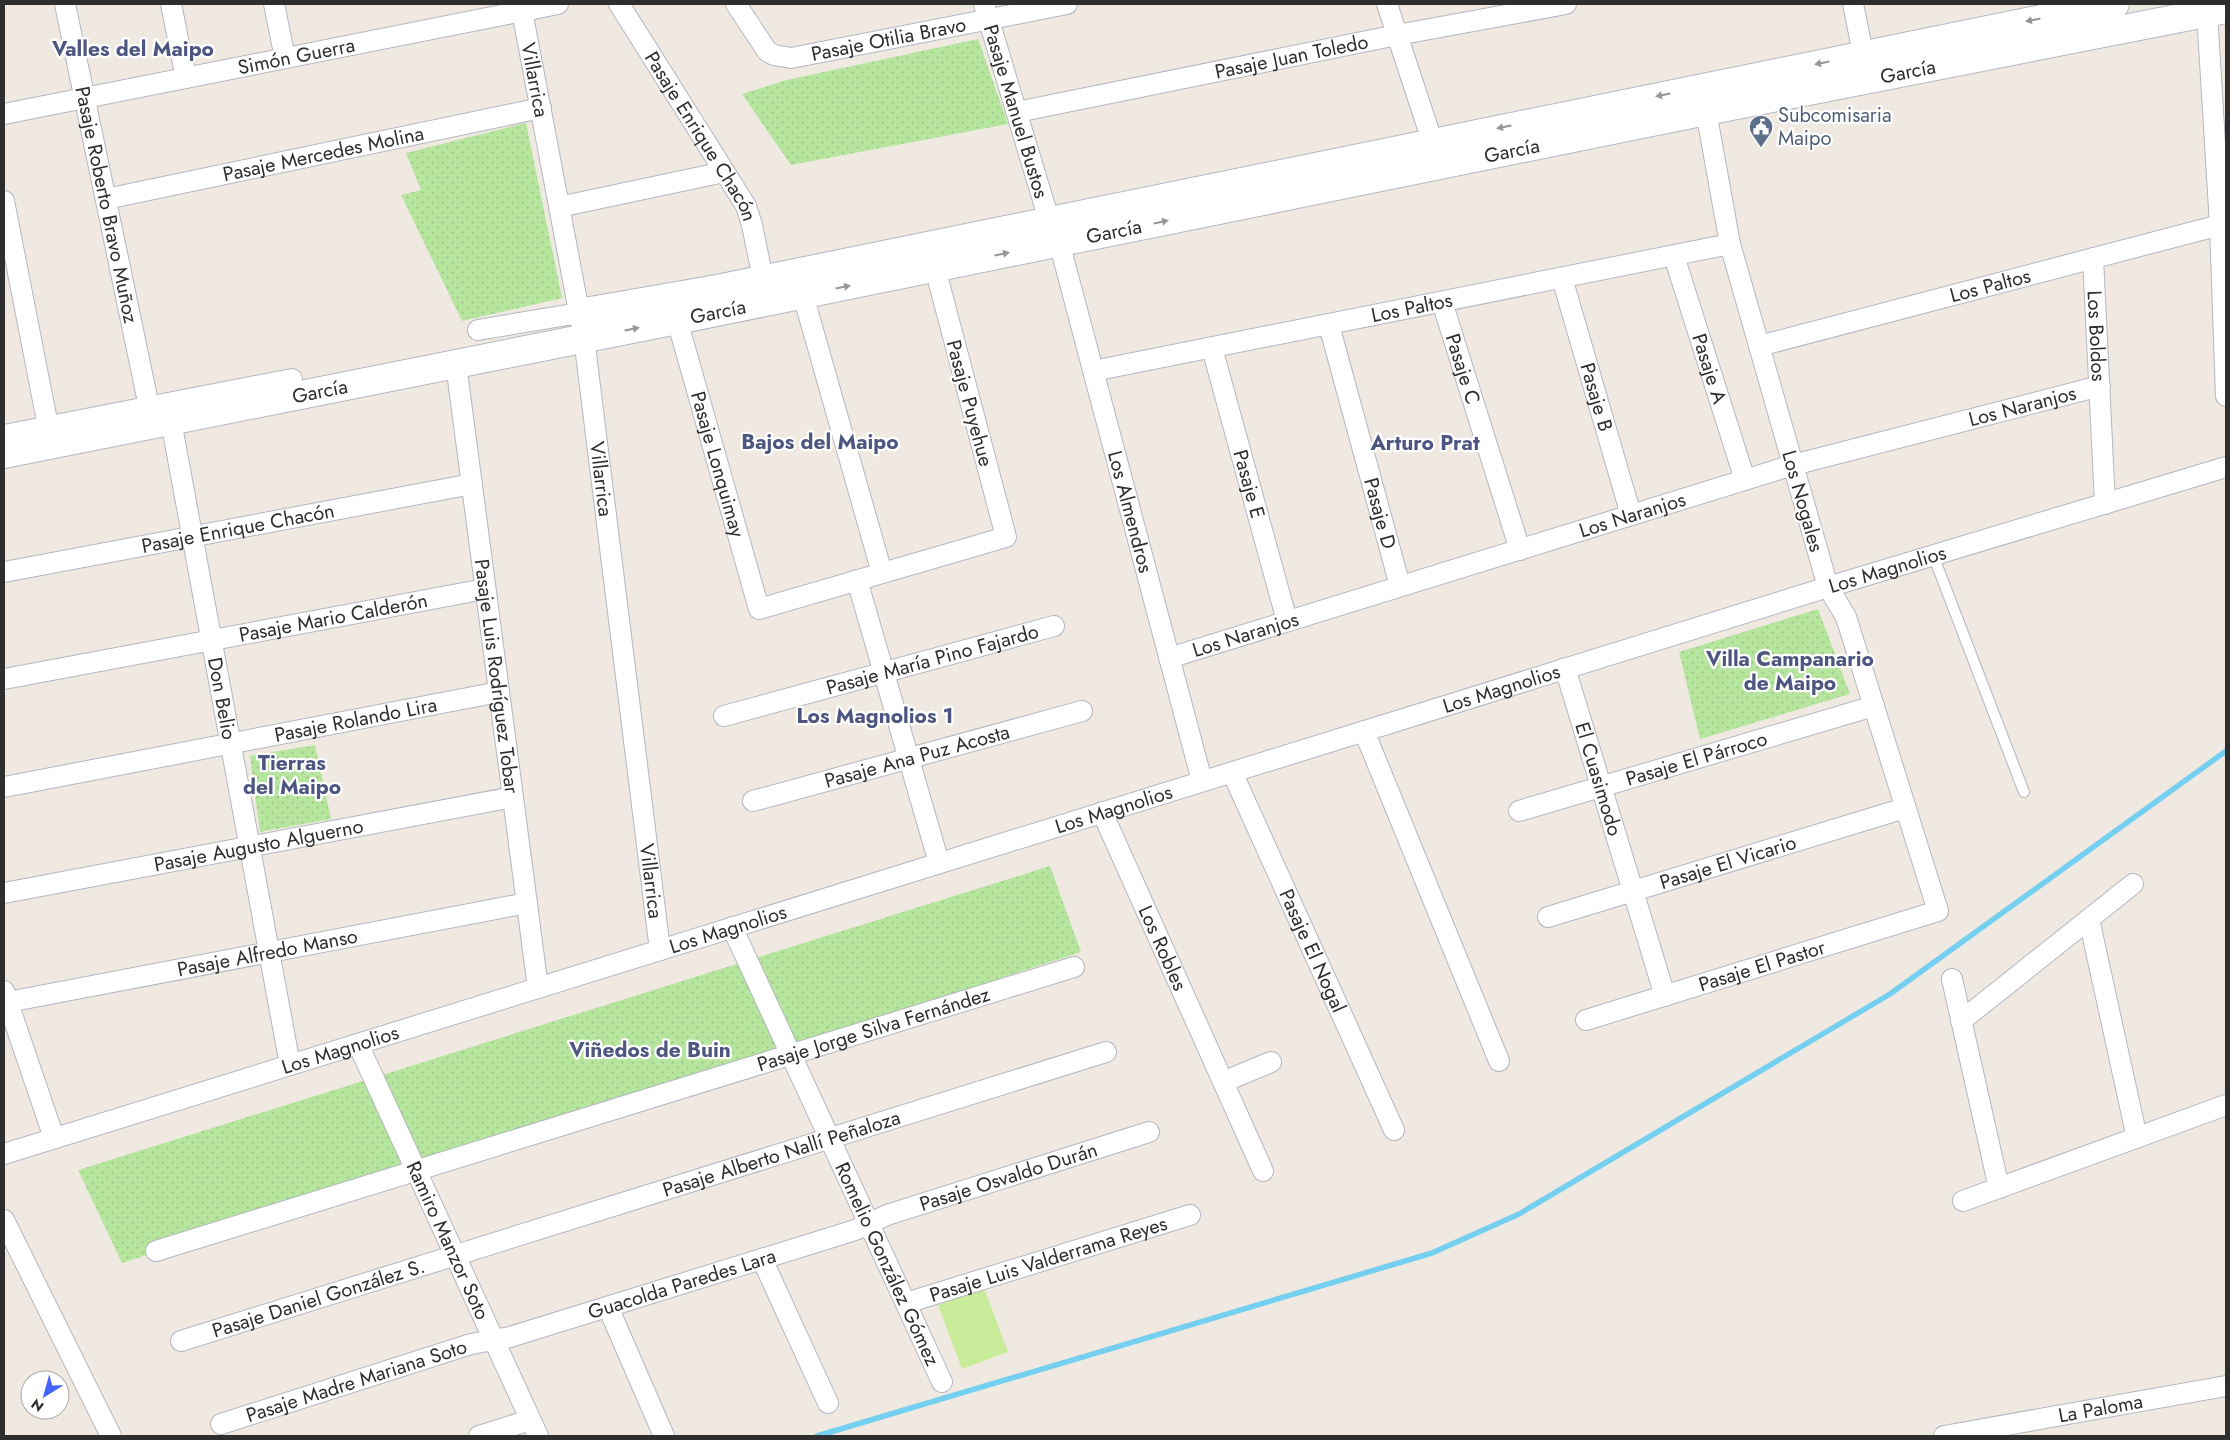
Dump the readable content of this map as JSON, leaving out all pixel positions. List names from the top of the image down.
{
  "streets": {
    "street": [
      "Pasaje Otilia Bravo",
      "Simón Guerra",
      "Pasaje Juan Toledo",
      "García",
      "Villarrica",
      "Pasaje Manuel Bustos",
      "Pasaje Enrique Chacón",
      "Pasaje Mercedes Molina",
      "Pasaje Roberto Bravo Muñoz",
      "Los Paltos",
      "Los Boldos",
      "Pasaje C",
      "Pasaje A",
      "Pasaje B",
      "Pasaje Puyehue",
      "Los Naranjos",
      "Pasaje Lonquimay",
      "Pasaje E",
      "Los Nogales",
      "Los Almendros",
      "Pasaje D",
      "Los Magnolios",
      "Pasaje Mario Calderón",
      "Pasaje María Pino Fajardo",
      "Pasaje Luis Rodríguez Tobar",
      "Don Belio",
      "Pasaje Rolando Lira",
      "Pasaje Ana Puz Acosta",
      "Pasaje El Párroco",
      "El Cuasimodo",
      "Pasaje Augusto Alguerno",
      "Pasaje El Vicario",
      "Los Robles",
      "Pasaje El Nogal",
      "Pasaje Alfredo Manso",
      "Pasaje El Pastor",
      "Pasaje Jorge Silva Fernández",
      "Pasaje Alberto Nallí Peñaloza",
      "Pasaje Osvaldo Durán",
      "Ramiro Manzor Soto",
      "Pasaje Luis Valderrama Reyes",
      "Romelio González Gómez",
      "Guacolda Paredes Lara",
      "Pasaje Daniel González S.",
      "Pasaje Madre Mariana Soto",
      "La Paloma"
    ]
  },
  "crossings": [
    ["Pasaje Otilia Bravo", "Pasaje Manuel Bustos"],
    ["Simón Guerra", "Villarrica"],
    ["Simón Guerra", "Pasaje Roberto Bravo Muñoz"],
    ["Pasaje Juan Toledo", "Pasaje Manuel Bustos"],
    ["García", "Villarrica"],
    ["García", "Pasaje Manuel Bustos"],
    ["García", "Pasaje Enrique Chacón"],
    ["García", "Pasaje Roberto Bravo Muñoz"],
    ["García", "Pasaje Puyehue"],
    ["García", "Pasaje Lonquimay"],
    ["García", "Los Nogales"],
    ["García", "Los Almendros"],
    ["García", "Pasaje Luis Rodríguez Tobar"],
    ["García", "Don Belio"],
    ["Villarrica", "Pasaje Mercedes Molina"],
    ["Villarrica", "Los Magnolios"],
    ["Pasaje Manuel Bustos", "Los Almendros"],
    ["Pasaje Enrique Chacón", "Pasaje Luis Rodríguez Tobar"],
    ["Pasaje Enrique Chacón", "Don Belio"],
    ["Pasaje Mercedes Molina", "Pasaje Roberto Bravo Muñoz"],
    ["Pasaje Roberto Bravo Muñoz", "Don Belio"],
    ["Los Paltos", "Los Boldos"],
    ["Los Paltos", "Pasaje C"],
    ["Los Paltos", "Pasaje A"],
    ["Los Paltos", "Pasaje B"],
    ["Los Paltos", "Pasaje E"],
    ["Los Paltos", "Los Nogales"],
    ["Los Paltos", "Los Almendros"],
    ["Los Paltos", "Pasaje D"],
    ["Los Boldos", "Los Naranjos"],
    ["Los Boldos", "Los Magnolios"],
    ["Pasaje C", "Los Naranjos"],
    ["Pasaje A", "Los Naranjos"],
    ["Pasaje B", "Los Naranjos"],
    ["Los Naranjos", "Pasaje E"],
    ["Los Naranjos", "Los Nogales"],
    ["Los Naranjos", "Los Almendros"],
    ["Los Naranjos", "Pasaje D"],
    ["Los Nogales", "Los Magnolios"],
    ["Los Nogales", "Pasaje El Párroco"],
    ["Los Nogales", "Pasaje El Vicario"],
    ["Los Nogales", "Pasaje El Pastor"],
    ["Los Almendros", "Los Magnolios"],
    ["Los Magnolios", "Pasaje Luis Rodríguez Tobar"],
    ["Los Magnolios", "Don Belio"],
    ["Los Magnolios", "El Cuasimodo"],
    ["Los Magnolios", "Los Robles"],
    ["Los Magnolios", "Pasaje El Nogal"],
    ["Los Magnolios", "Ramiro Manzor Soto"],
    ["Los Magnolios", "Romelio González Gómez"],
    ["Pasaje Mario Calderón", "Pasaje Luis Rodríguez Tobar"],
    ["Pasaje Mario Calderón", "Don Belio"],
    ["Pasaje Luis Rodríguez Tobar", "Pasaje Rolando Lira"],
    ["Pasaje Luis Rodríguez Tobar", "Pasaje Augusto Alguerno"],
    ["Pasaje Luis Rodríguez Tobar", "Pasaje Alfredo Manso"],
    ["Don Belio", "Pasaje Rolando Lira"],
    ["Don Belio", "Pasaje Augusto Alguerno"],
    ["Don Belio", "Pasaje Alfredo Manso"],
    ["Pasaje El Párroco", "El Cuasimodo"],
    ["El Cuasimodo", "Pasaje El Vicario"],
    ["El Cuasimodo", "Pasaje El Pastor"],
    ["Pasaje Jorge Silva Fernández", "Ramiro Manzor Soto"],
    ["Pasaje Jorge Silva Fernández", "Romelio González Gómez"],
    ["Pasaje Alberto Nallí Peñaloza", "Ramiro Manzor Soto"],
    ["Pasaje Alberto Nallí Peñaloza", "Romelio González Gómez"],
    ["Pasaje Alberto Nallí Peñaloza", "Pasaje Daniel González S."],
    ["Pasaje Osvaldo Durán", "Romelio González Gómez"],
    ["Pasaje Osvaldo Durán", "Guacolda Paredes Lara"],
    ["Ramiro Manzor Soto", "Guacolda Paredes Lara"],
    ["Ramiro Manzor Soto", "Pasaje Daniel González S."],
    ["Ramiro Manzor Soto", "Pasaje Madre Mariana Soto"],
    ["Pasaje Luis Valderrama Reyes", "Romelio González Gómez"],
    ["Romelio González Gómez", "Guacolda Paredes Lara"],
    ["Guacolda Paredes Lara", "Pasaje Madre Mariana Soto"]
  ],
  "districts": [
    "Valles del Maipo",
    "Bajos del Maipo",
    "Arturo Prat",
    "Villa Campanario de Maipo",
    "Los Magnolios 1",
    "Tierras del Maipo",
    "Viñedos de Buin"
  ],
  "places": {
    "public building": ["Subcomisaria Maipo"]
  },
  "north": "bottom left"
}
